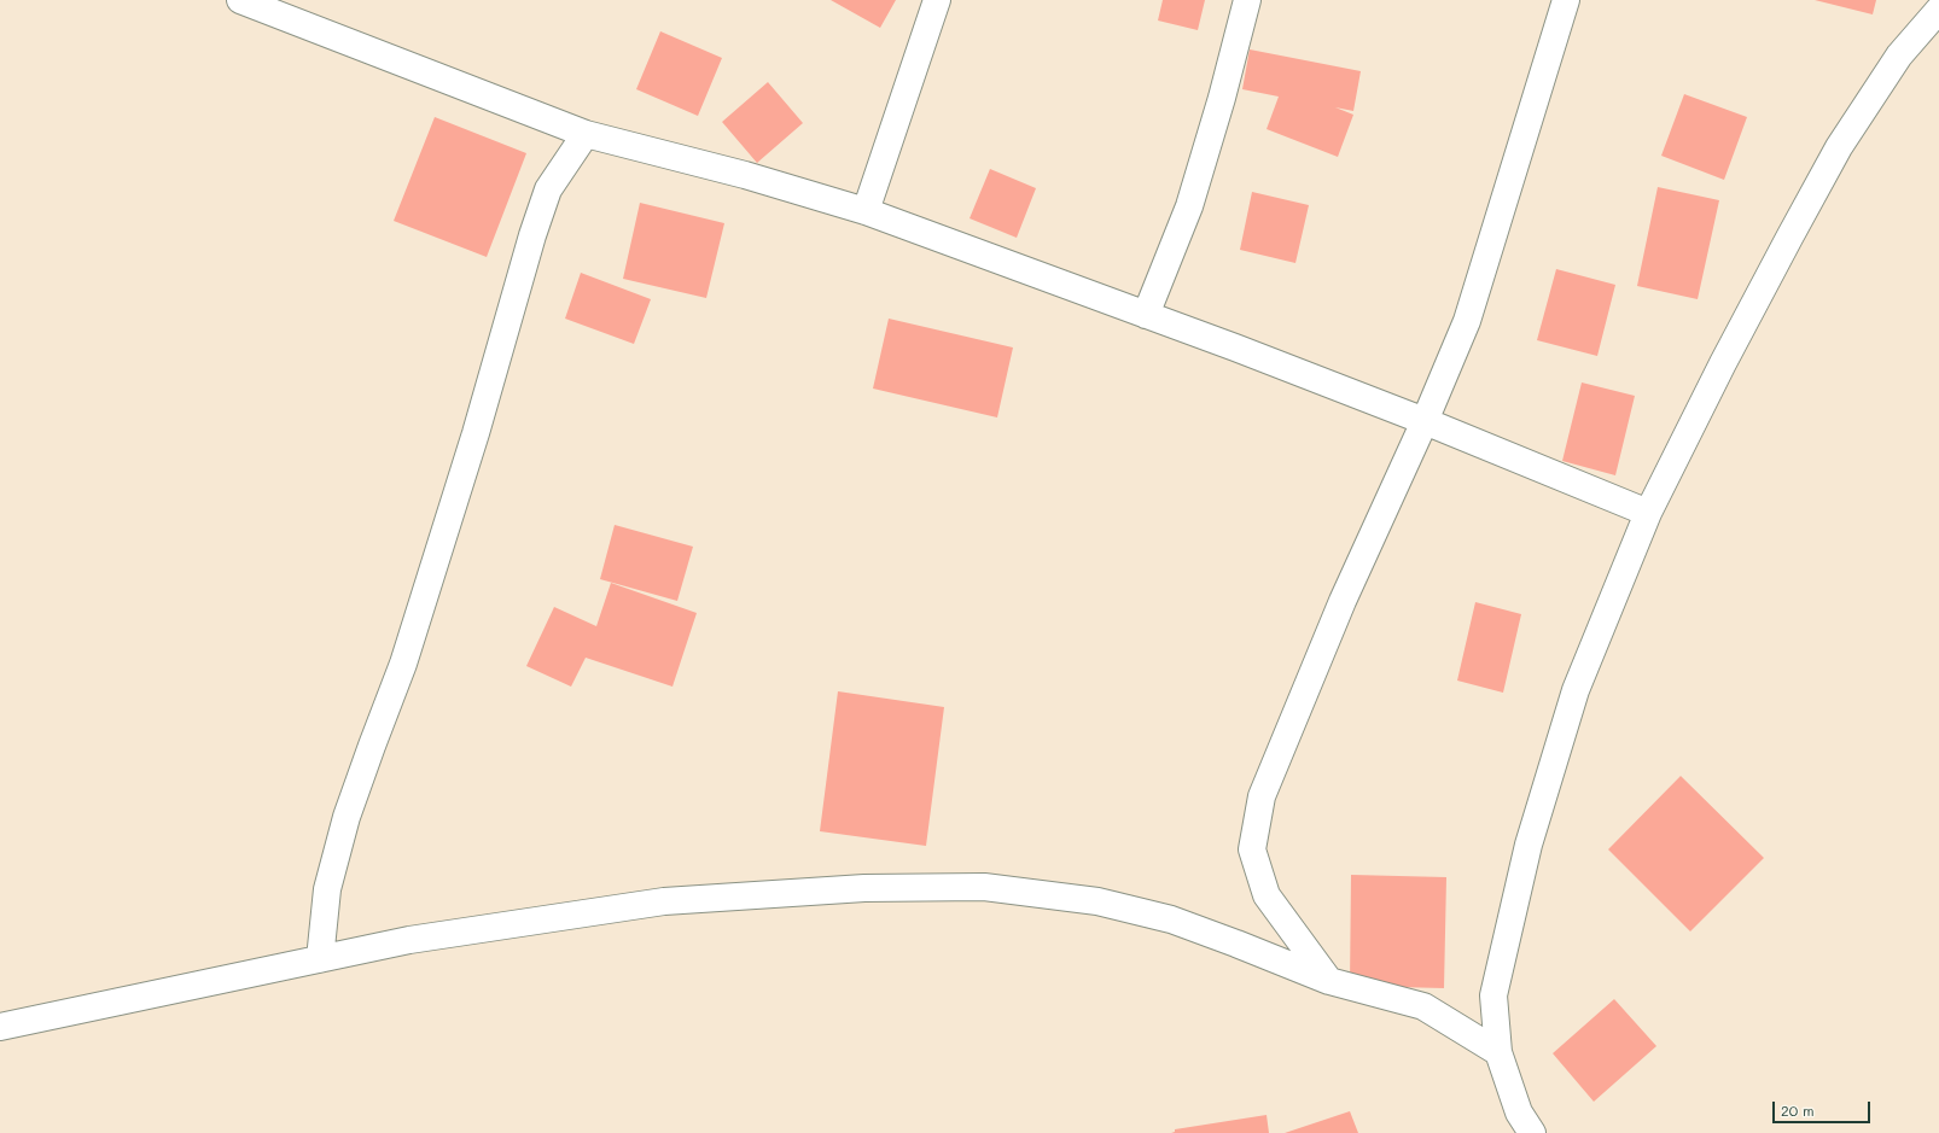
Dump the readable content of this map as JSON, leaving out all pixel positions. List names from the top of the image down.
{
  "scale_bar": "20 m"
}
